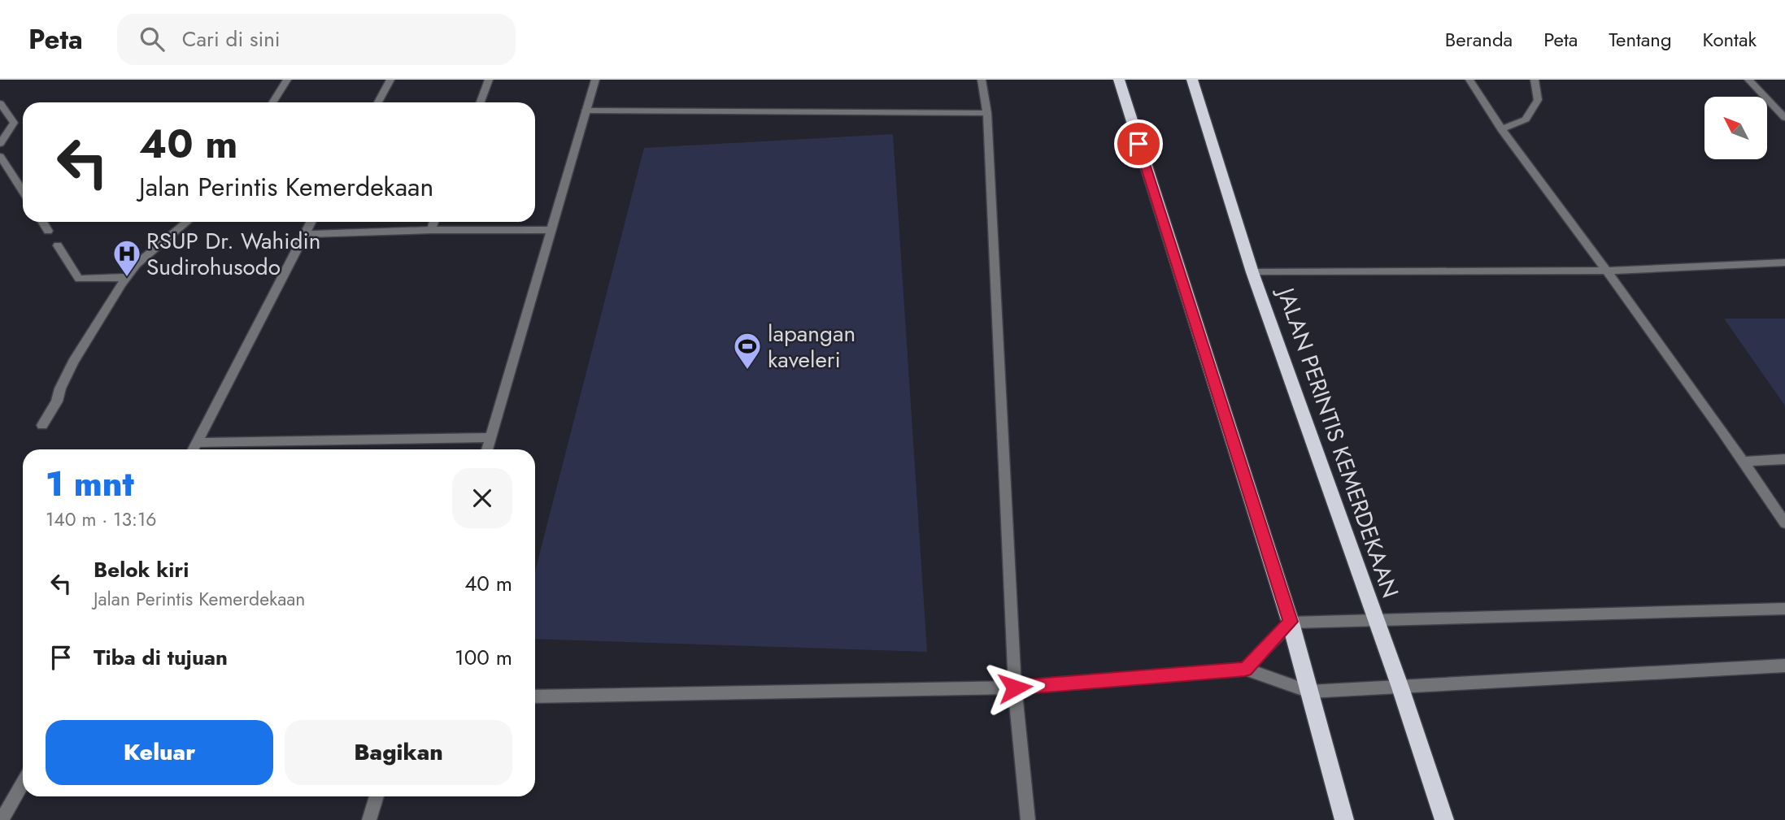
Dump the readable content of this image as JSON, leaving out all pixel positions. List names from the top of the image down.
{
  "streets": {
    "highway": ["JALAN PERINTIS KEMERDEKAAN"]
  },
  "places": {
    "hospital": ["RSUP Dr. Wahidin Sudirohusodo"],
    "sports": ["lapangan kaveleri"]
  },
  "north": "top left",
  "page": {
    "header": "Peta",
    "search": "Cari di sini",
    "nav": [
      "Beranda",
      "Peta",
      "Tentang",
      "Kontak"
    ],
    "turn": ["40 m", "Jalan Perintis Kemerdekaan"],
    "heading": ["1 mnt", "140 m · 13:16"],
    "list": [
      {
        "name": "Belok kiri",
        "note": "Jalan Perintis Kemerdekaan",
        "value": "40 m"
      },
      {
        "name": "Tiba di tujuan",
        "value": "100 m"
      }
    ],
    "buttons": ["Keluar", "Bagikan"]
  }
}
